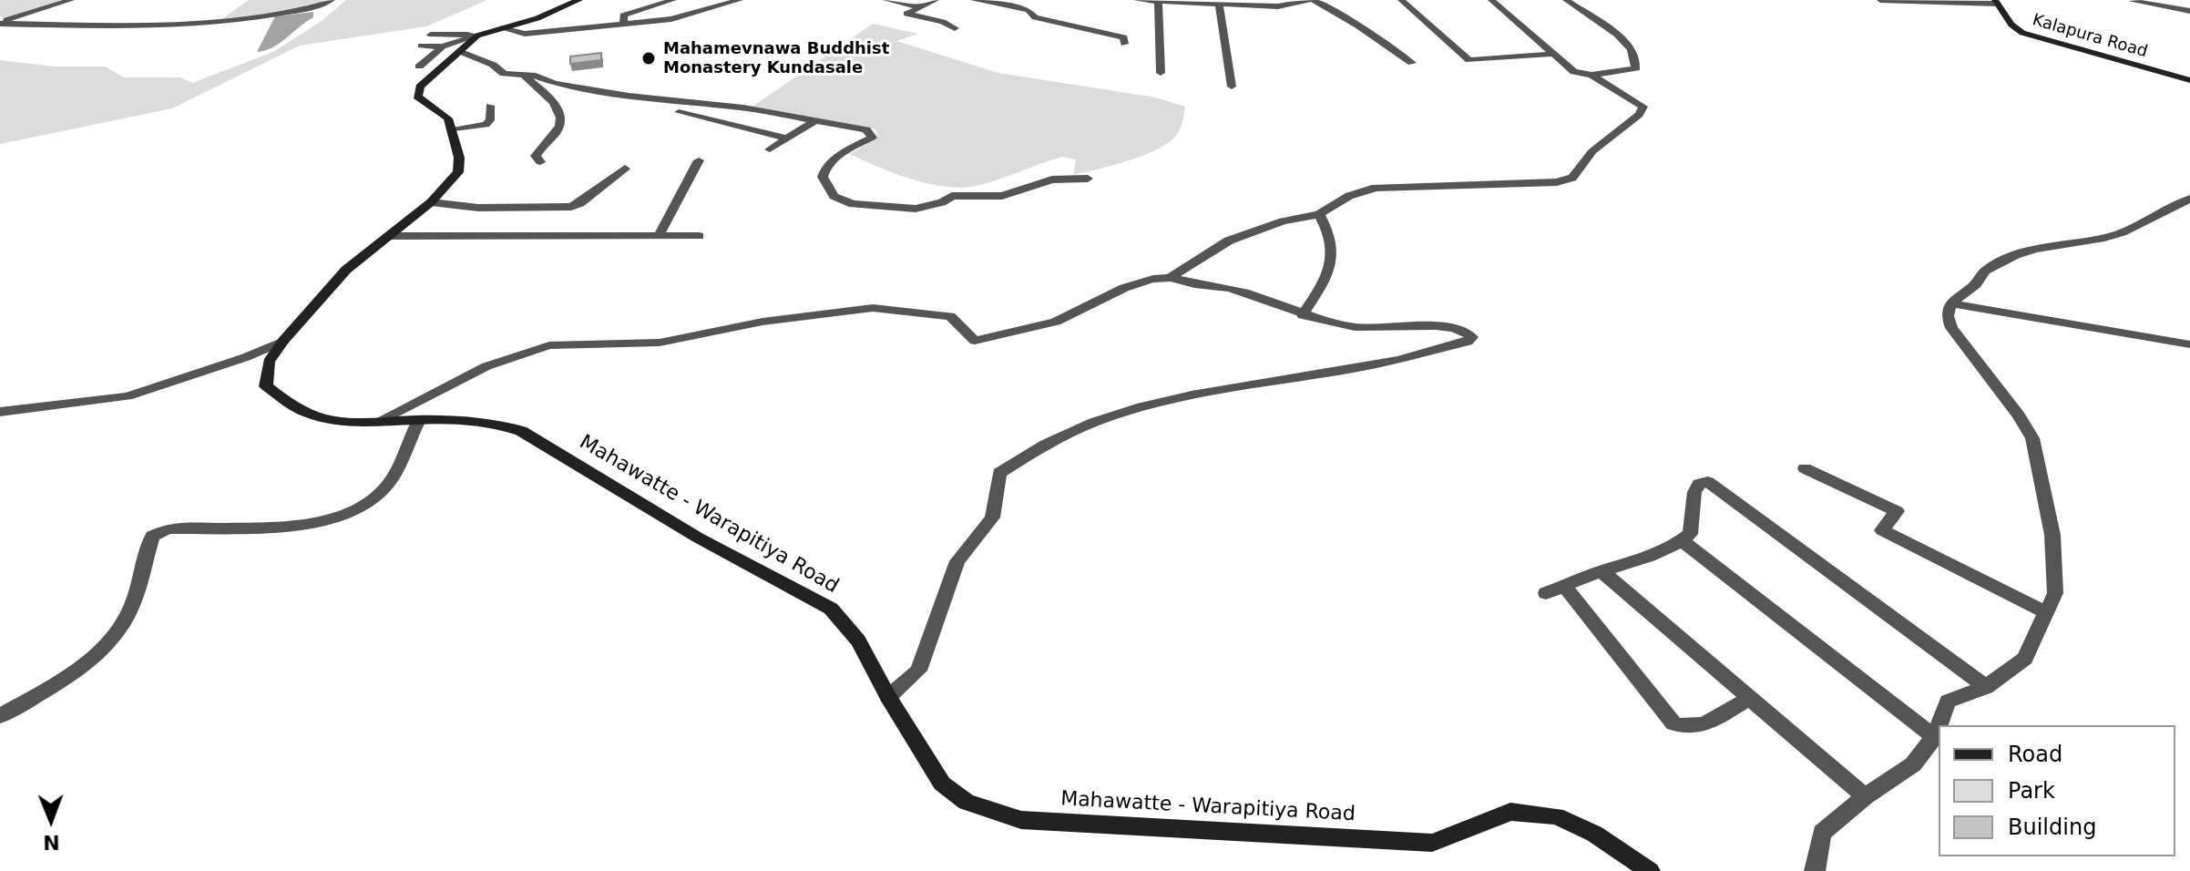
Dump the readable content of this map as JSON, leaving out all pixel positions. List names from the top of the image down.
{
  "streets": {
    "street": ["Kalapura Road", "Mahawatte - Warapitiya Road"]
  },
  "places": ["Mahamevnawa Buddhist Monastery Kundasale"],
  "legend": ["Road", "Park", "Building"],
  "north": "bottom"
}
